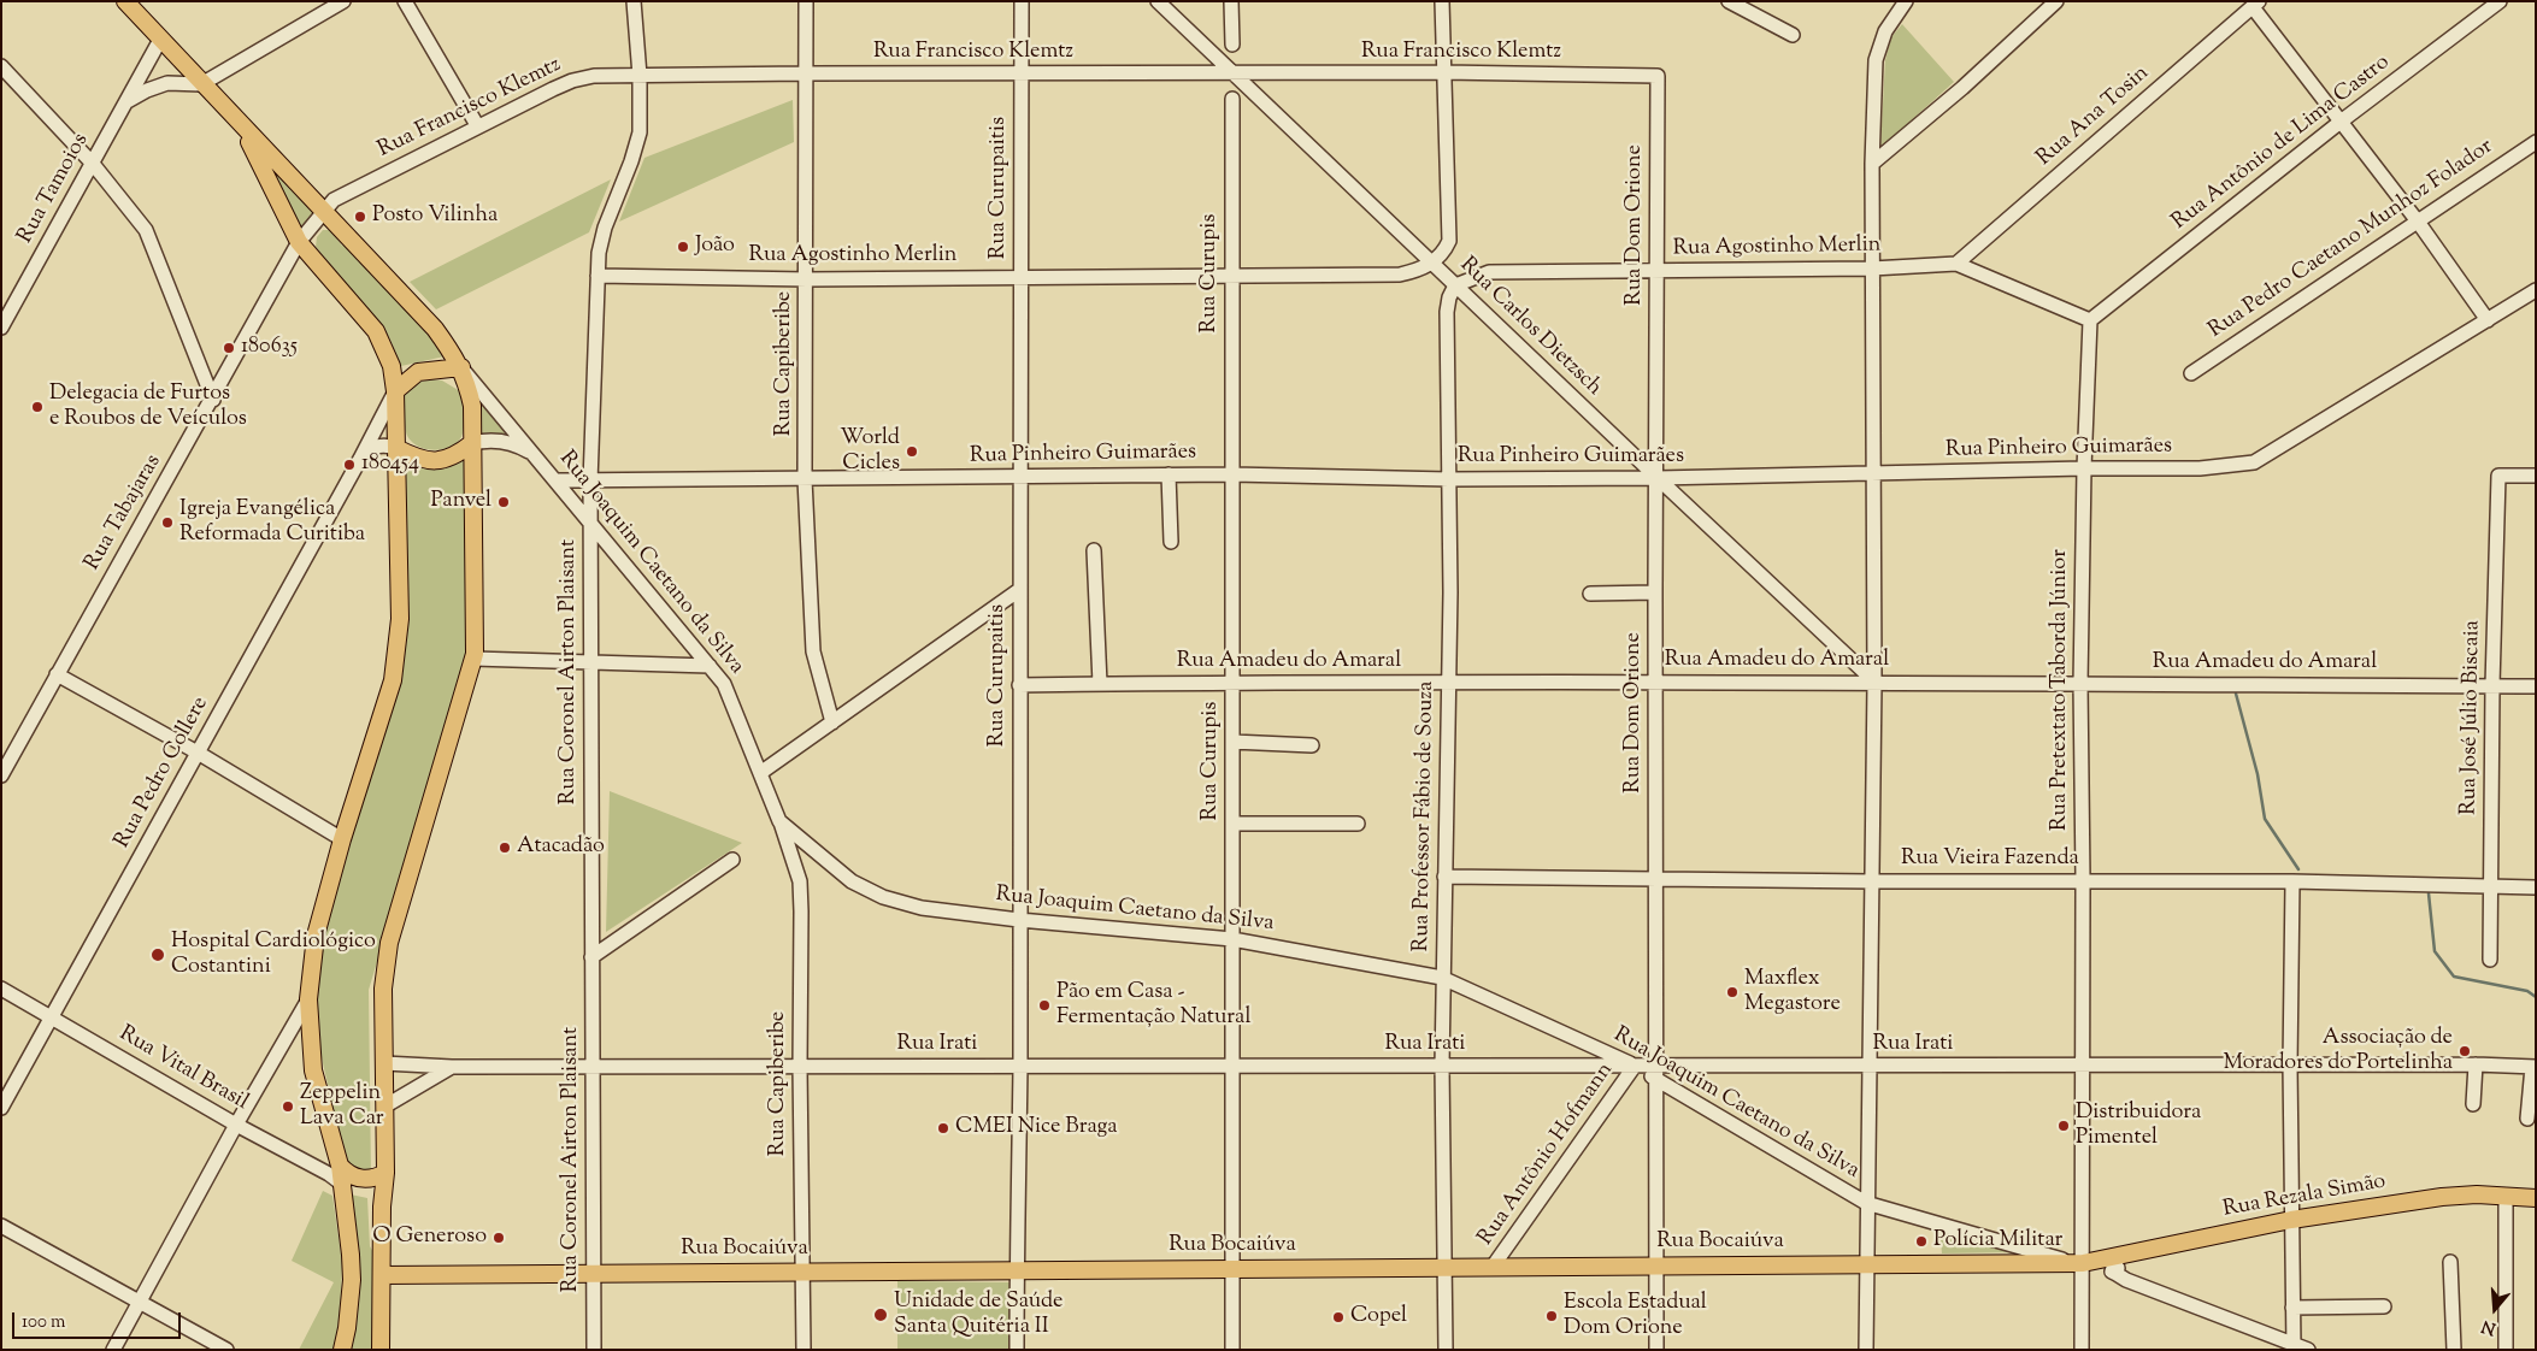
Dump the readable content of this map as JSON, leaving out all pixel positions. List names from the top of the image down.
{
  "streets": {
    "main road": ["Rua Rezala Simão", "Rua Bocaiúva"],
    "street": [
      "Rua Francisco Klemtz",
      "Rua Ana Tosin",
      "Rua Antônio de Lima Castro",
      "Rua Curupaitis",
      "Rua Tamoios",
      "Rua Dom Orione",
      "Rua Pedro Caetano Munhoz Folador",
      "Rua Agostinho Merlin",
      "Rua Curupis",
      "Rua Carlos Dietzsch",
      "Rua Capiberibe",
      "Rua Pinheiro Guimarães",
      "Rua Tabajaras",
      "Rua Joaquim Caetano da Silva",
      "Rua Amadeu do Amaral",
      "Rua Coronel Airton Plaisant",
      "Rua Pretextato Taborda Júnior",
      "Rua José Júlio Biscaia",
      "Rua Pedro Collere",
      "Rua Professor Fábio de Souza",
      "Rua Vieira Fazenda",
      "Rua Irati",
      "Rua Vital Brasil",
      "Rua Antônio Hofmann"
    ]
  },
  "crossings": [
    ["Rua Francisco Klemtz", "Rua Curupaitis"],
    ["Rua Francisco Klemtz", "Rua Dom Orione"],
    ["Rua Francisco Klemtz", "Rua Carlos Dietzsch"],
    ["Rua Francisco Klemtz", "Rua Capiberibe"],
    ["Rua Francisco Klemtz", "Rua Tabajaras"],
    ["Rua Francisco Klemtz", "Rua Coronel Airton Plaisant"],
    ["Rua Ana Tosin", "Rua Agostinho Merlin"],
    ["Rua Antônio de Lima Castro", "Rua Agostinho Merlin"],
    ["Rua Antônio de Lima Castro", "Rua Pretextato Taborda Júnior"],
    ["Rua Curupaitis", "Rua Agostinho Merlin"],
    ["Rua Curupaitis", "Rua Pinheiro Guimarães"],
    ["Rua Curupaitis", "Rua Joaquim Caetano da Silva"],
    ["Rua Curupaitis", "Rua Amadeu do Amaral"],
    ["Rua Curupaitis", "Rua Irati"],
    ["Rua Curupaitis", "Rua Bocaiúva"],
    ["Rua Dom Orione", "Rua Agostinho Merlin"],
    ["Rua Dom Orione", "Rua Carlos Dietzsch"],
    ["Rua Dom Orione", "Rua Pinheiro Guimarães"],
    ["Rua Dom Orione", "Rua Joaquim Caetano da Silva"],
    ["Rua Dom Orione", "Rua Amadeu do Amaral"],
    ["Rua Dom Orione", "Rua Vieira Fazenda"],
    ["Rua Dom Orione", "Rua Irati"],
    ["Rua Dom Orione", "Rua Bocaiúva"],
    ["Rua Agostinho Merlin", "Rua Curupis"],
    ["Rua Agostinho Merlin", "Rua Carlos Dietzsch"],
    ["Rua Agostinho Merlin", "Rua Capiberibe"],
    ["Rua Agostinho Merlin", "Rua Coronel Airton Plaisant"],
    ["Rua Agostinho Merlin", "Rua Pretextato Taborda Júnior"],
    ["Rua Agostinho Merlin", "Rua Professor Fábio de Souza"],
    ["Rua Curupis", "Rua Pinheiro Guimarães"],
    ["Rua Curupis", "Rua Joaquim Caetano da Silva"],
    ["Rua Curupis", "Rua Amadeu do Amaral"],
    ["Rua Curupis", "Rua Irati"],
    ["Rua Curupis", "Rua Bocaiúva"],
    ["Rua Carlos Dietzsch", "Rua Pinheiro Guimarães"],
    ["Rua Carlos Dietzsch", "Rua Amadeu do Amaral"],
    ["Rua Carlos Dietzsch", "Rua Professor Fábio de Souza"],
    ["Rua Capiberibe", "Rua Pinheiro Guimarães"],
    ["Rua Capiberibe", "Rua Joaquim Caetano da Silva"],
    ["Rua Capiberibe", "Rua Irati"],
    ["Rua Capiberibe", "Rua Bocaiúva"],
    ["Rua Pinheiro Guimarães", "Rua Joaquim Caetano da Silva"],
    ["Rua Pinheiro Guimarães", "Rua Coronel Airton Plaisant"],
    ["Rua Pinheiro Guimarães", "Rua Pretextato Taborda Júnior"],
    ["Rua Pinheiro Guimarães", "Rua Professor Fábio de Souza"],
    ["Rua Joaquim Caetano da Silva", "Rua Coronel Airton Plaisant"],
    ["Rua Joaquim Caetano da Silva", "Rua Pretextato Taborda Júnior"],
    ["Rua Joaquim Caetano da Silva", "Rua Pedro Collere"],
    ["Rua Joaquim Caetano da Silva", "Rua Professor Fábio de Souza"],
    ["Rua Joaquim Caetano da Silva", "Rua Irati"],
    ["Rua Joaquim Caetano da Silva", "Rua Antônio Hofmann"],
    ["Rua Joaquim Caetano da Silva", "Rua Rezala Simão"],
    ["Rua Joaquim Caetano da Silva", "Rua Bocaiúva"],
    ["Rua Amadeu do Amaral", "Rua Pretextato Taborda Júnior"],
    ["Rua Amadeu do Amaral", "Rua José Júlio Biscaia"],
    ["Rua Amadeu do Amaral", "Rua Professor Fábio de Souza"],
    ["Rua Coronel Airton Plaisant", "Rua Irati"],
    ["Rua Coronel Airton Plaisant", "Rua Bocaiúva"],
    ["Rua Pretextato Taborda Júnior", "Rua Vieira Fazenda"],
    ["Rua Pretextato Taborda Júnior", "Rua Irati"],
    ["Rua Pretextato Taborda Júnior", "Rua Rezala Simão"],
    ["Rua Pretextato Taborda Júnior", "Rua Bocaiúva"],
    ["Rua José Júlio Biscaia", "Rua Vieira Fazenda"],
    ["Rua Pedro Collere", "Rua Vital Brasil"],
    ["Rua Professor Fábio de Souza", "Rua Vieira Fazenda"],
    ["Rua Professor Fábio de Souza", "Rua Irati"],
    ["Rua Professor Fábio de Souza", "Rua Bocaiúva"],
    ["Rua Irati", "Rua Antônio Hofmann"],
    ["Rua Antônio Hofmann", "Rua Bocaiúva"],
    ["Rua Rezala Simão", "Rua Bocaiúva"]
  ],
  "places": [
    "Posto Vilinha",
    "João",
    "180635",
    "Delegacia de Furtos e Roubos de Veículos",
    "World Cicles",
    "180454",
    "Panvel",
    "Igreja Evangélica Reformada Curitiba",
    "Atacadão",
    "Hospital Cardiológico Costantini",
    "Maxflex Megastore",
    "Pão em Casa - Fermentação Natural",
    "Associação de Moradores do Portelinha",
    "Zeppelin Lava Car",
    "Distribuidora Pimentel",
    "CMEI Nice Braga",
    "O Generoso",
    "Polícia Militar",
    "Unidade de Saúde Santa Quitéria II",
    "Escola Estadual Dom Orione",
    "Copel"
  ],
  "scale_bar": "100 m",
  "north": "bottom"
}
